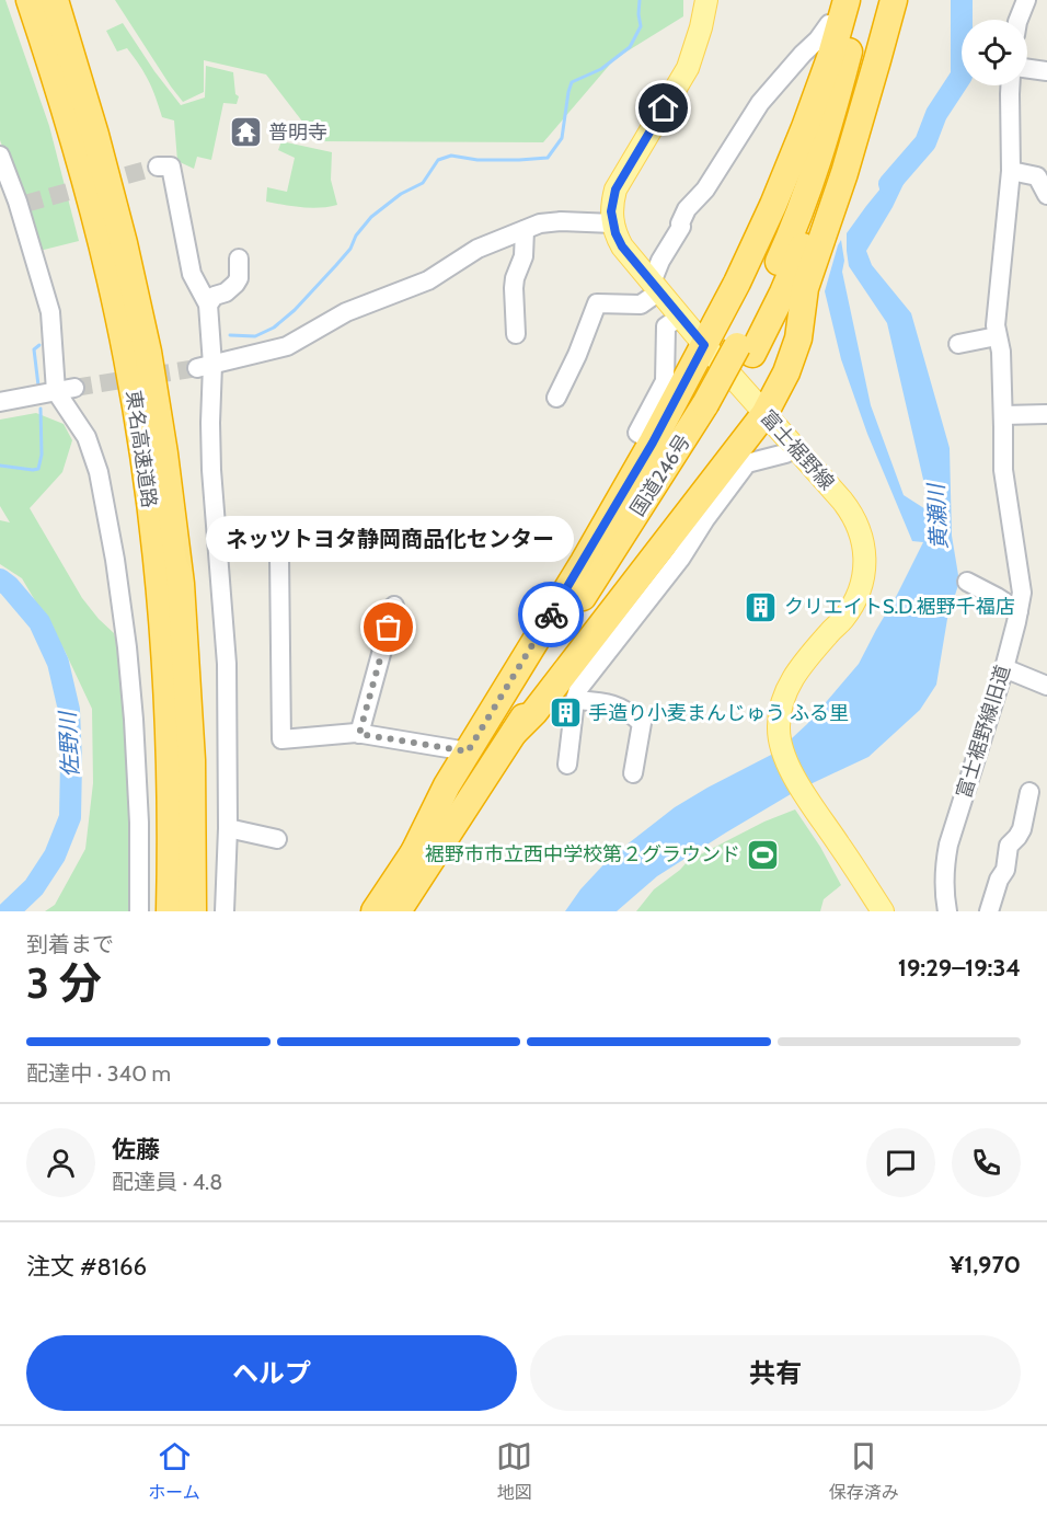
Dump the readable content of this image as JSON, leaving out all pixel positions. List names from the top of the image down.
{
  "streets": {
    "highway": ["東名高速道路", "国道246号"],
    "main road": ["富士裾野線"],
    "street": ["富士裾野線旧道"]
  },
  "water": ["黄瀬川", "佐野川"],
  "places": {
    "temple": ["普明寺"],
    "building": ["クリエイトS.D.裾野千福店", "手造り小麦まんじゅう ふる里"],
    "other": ["ネッツトヨタ静岡商品化センター"],
    "sports": ["裾野市市立西中学校第２グラウンド"]
  },
  "page": {
    "bubble": "ネッツトヨタ静岡商品化センター",
    "heading": ["3 分", "到着まで", "19:29–19:34"],
    "panel": [
      "佐藤",
      "配達員 · 4.8",
      "注文 #8166",
      "¥1,970"
    ],
    "bar": "配達中 · 340 m",
    "buttons": ["ヘルプ", "共有"],
    "tabs": ["ホーム", "地図", "保存済み"]
  }
}
